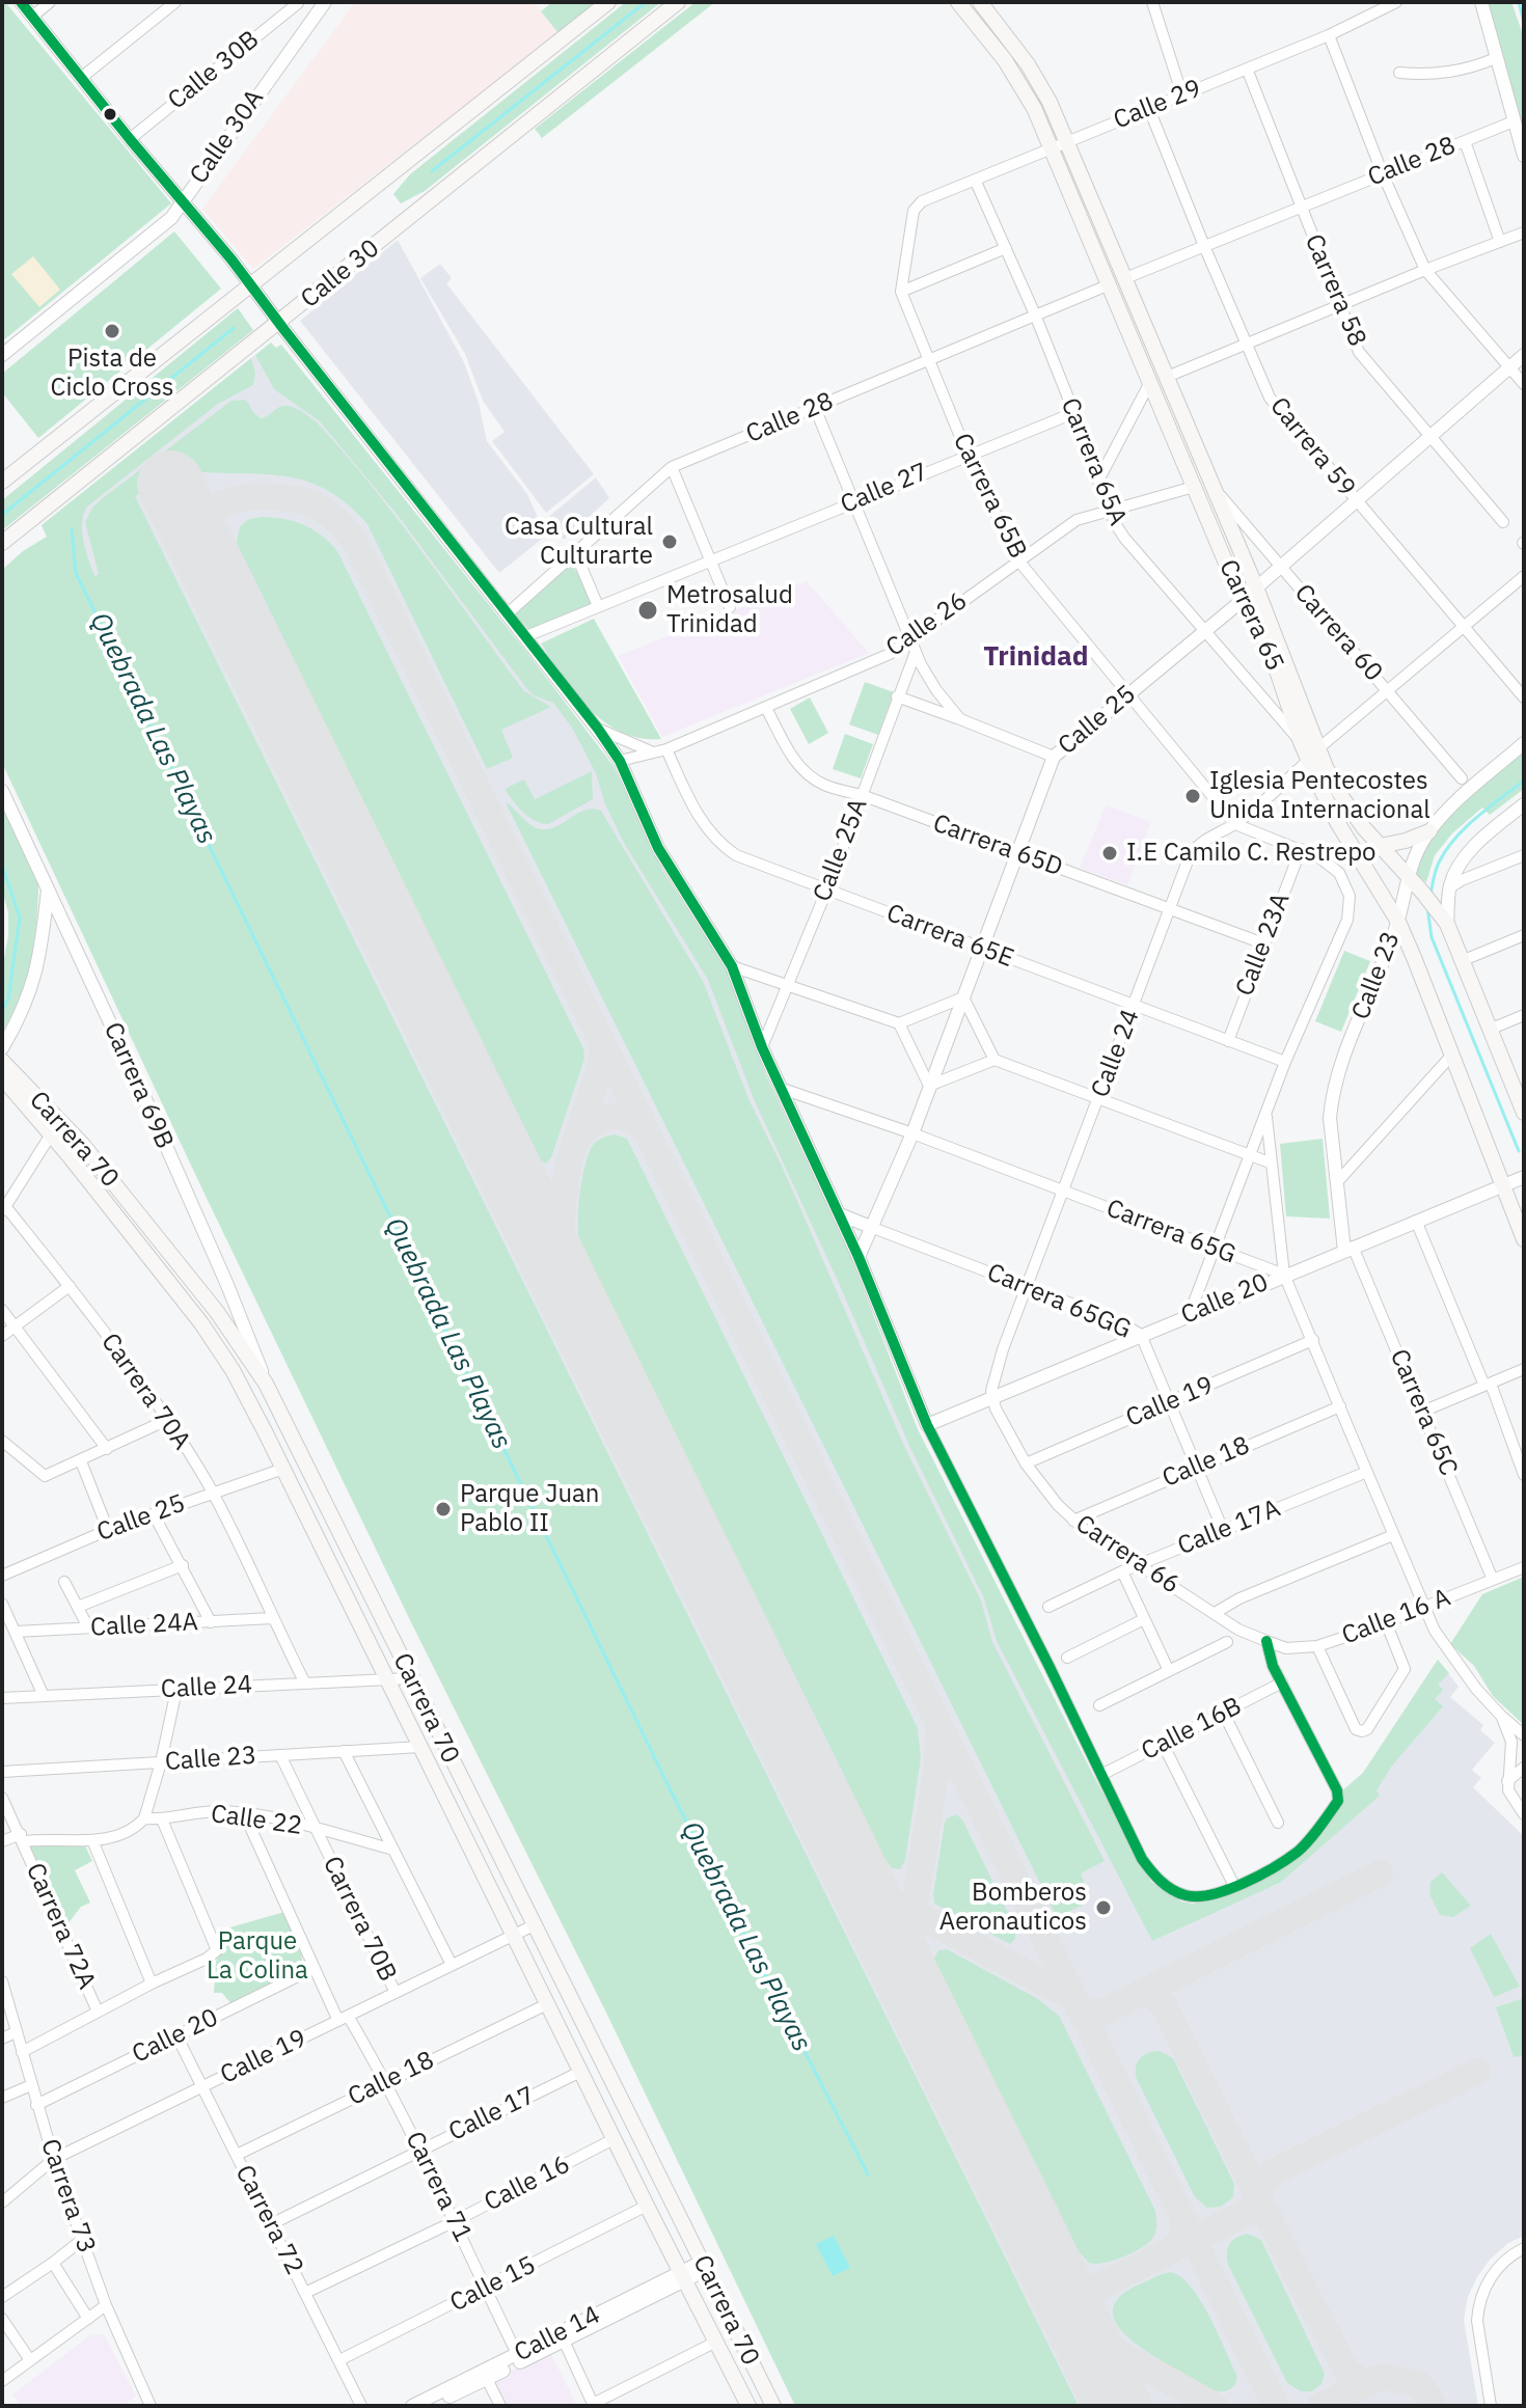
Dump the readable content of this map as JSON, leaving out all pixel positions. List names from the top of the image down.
{
  "streets": {
    "main road": ["Calle 30", "Carrera 65", "Carrera 70"],
    "street": [
      "Calle 30B",
      "Calle 29",
      "Calle 30A",
      "Calle 28",
      "Carrera 58",
      "Carrera 59",
      "Carrera 65A",
      "Calle 27",
      "Carrera 65B",
      "Calle 26",
      "Carrera 60",
      "Calle 25",
      "Carrera 65D",
      "Calle 25A",
      "Carrera 65E",
      "Calle 23A",
      "Calle 23",
      "Calle 24",
      "Carrera 69B",
      "Carrera 65G",
      "Calle 20",
      "Carrera 65GG",
      "Carrera 70A",
      "Calle 19",
      "Carrera 65C",
      "Calle 18",
      "Calle 17A",
      "Carrera 66",
      "Calle 16 A",
      "Calle 24A",
      "Calle 16B",
      "Calle 22",
      "Carrera 70B",
      "Carrera 72A",
      "Calle 17",
      "Calle 16",
      "Carrera 71",
      "Carrera 73",
      "Carrera 72",
      "Calle 15",
      "Calle 14"
    ]
  },
  "crossings": [
    ["Calle 29", "Carrera 58"],
    ["Calle 29", "Carrera 59"],
    ["Calle 29", "Carrera 65A"],
    ["Calle 29", "Carrera 65B"],
    ["Calle 29", "Carrera 65"],
    ["Calle 28", "Carrera 58"],
    ["Calle 28", "Carrera 59"],
    ["Calle 28", "Carrera 65A"],
    ["Calle 28", "Carrera 65B"],
    ["Calle 28", "Carrera 65"],
    ["Carrera 58", "Calle 25"],
    ["Carrera 59", "Calle 25"],
    ["Carrera 59", "Calle 24"],
    ["Carrera 65A", "Calle 27"],
    ["Carrera 65A", "Carrera 65"],
    ["Carrera 65A", "Calle 26"],
    ["Carrera 65A", "Calle 25"],
    ["Calle 27", "Carrera 65B"],
    ["Carrera 65B", "Calle 26"],
    ["Carrera 65B", "Calle 25"],
    ["Carrera 65B", "Calle 24"],
    ["Carrera 65", "Calle 26"],
    ["Carrera 65", "Carrera 60"],
    ["Carrera 65", "Calle 25"],
    ["Carrera 65", "Calle 23"],
    ["Carrera 65", "Calle 24"],
    ["Carrera 65", "Calle 20"],
    ["Calle 26", "Carrera 65D"],
    ["Calle 26", "Calle 25A"],
    ["Calle 26", "Carrera 65E"],
    ["Carrera 60", "Calle 25"],
    ["Carrera 60", "Calle 24"],
    ["Calle 25", "Carrera 65D"],
    ["Calle 25", "Carrera 65E"],
    ["Calle 25", "Carrera 70"],
    ["Calle 25", "Carrera 65G"],
    ["Calle 25", "Carrera 65GG"],
    ["Calle 25", "Carrera 70A"],
    ["Carrera 65D", "Calle 25A"],
    ["Carrera 65D", "Calle 23A"],
    ["Carrera 65D", "Calle 24"],
    ["Calle 25A", "Carrera 65E"],
    ["Carrera 65E", "Calle 23A"],
    ["Carrera 65E", "Calle 23"],
    ["Carrera 65E", "Calle 24"],
    ["Calle 23A", "Calle 23"],
    ["Calle 23", "Carrera 70"],
    ["Calle 23", "Carrera 65G"],
    ["Calle 23", "Calle 20"],
    ["Calle 23", "Carrera 65C"],
    ["Calle 23", "Carrera 70B"],
    ["Calle 24", "Carrera 70"],
    ["Calle 24", "Carrera 65G"],
    ["Calle 24", "Calle 20"],
    ["Calle 24", "Carrera 65GG"],
    ["Calle 24", "Carrera 70A"],
    ["Calle 24", "Carrera 66"],
    ["Carrera 69B", "Carrera 70"],
    ["Carrera 70", "Calle 19"],
    ["Carrera 70", "Calle 18"],
    ["Carrera 70", "Calle 17"],
    ["Carrera 70", "Calle 16"],
    ["Carrera 70", "Calle 15"],
    ["Carrera 70", "Calle 14"],
    ["Carrera 65G", "Calle 20"],
    ["Calle 20", "Carrera 65GG"],
    ["Calle 20", "Carrera 65C"],
    ["Calle 20", "Carrera 66"],
    ["Calle 20", "Carrera 71"],
    ["Calle 20", "Carrera 73"],
    ["Calle 20", "Carrera 72"],
    ["Carrera 65GG", "Calle 19"],
    ["Carrera 65GG", "Calle 18"],
    ["Carrera 65GG", "Calle 17A"],
    ["Carrera 70A", "Calle 24A"],
    ["Calle 19", "Carrera 66"],
    ["Calle 19", "Carrera 70B"],
    ["Calle 19", "Carrera 71"],
    ["Calle 19", "Carrera 73"],
    ["Calle 19", "Carrera 72"],
    ["Carrera 65C", "Calle 16 A"],
    ["Calle 18", "Carrera 66"],
    ["Calle 18", "Carrera 71"],
    ["Calle 18", "Carrera 72"],
    ["Calle 17A", "Carrera 66"],
    ["Carrera 66", "Calle 16 A"],
    ["Calle 22", "Carrera 70B"],
    ["Calle 22", "Carrera 72A"],
    ["Calle 22", "Carrera 71"],
    ["Calle 17", "Carrera 71"],
    ["Calle 17", "Carrera 72"],
    ["Calle 16", "Carrera 71"],
    ["Calle 16", "Carrera 72"],
    ["Carrera 71", "Calle 15"],
    ["Carrera 71", "Calle 14"],
    ["Carrera 72", "Calle 15"]
  ],
  "districts": ["Trinidad"],
  "water": ["Quebrada Las Playas"],
  "parks": ["Parque La Colina"],
  "places": [
    "Pista de Ciclo Cross",
    "Casa Cultural Culturarte",
    "Metrosalud Trinidad",
    "Iglesia Pentecostes Unida Internacional",
    "I.E Camilo C. Restrepo",
    "Parque Juan Pablo II",
    "Bomberos Aeronauticos"
  ]
}
